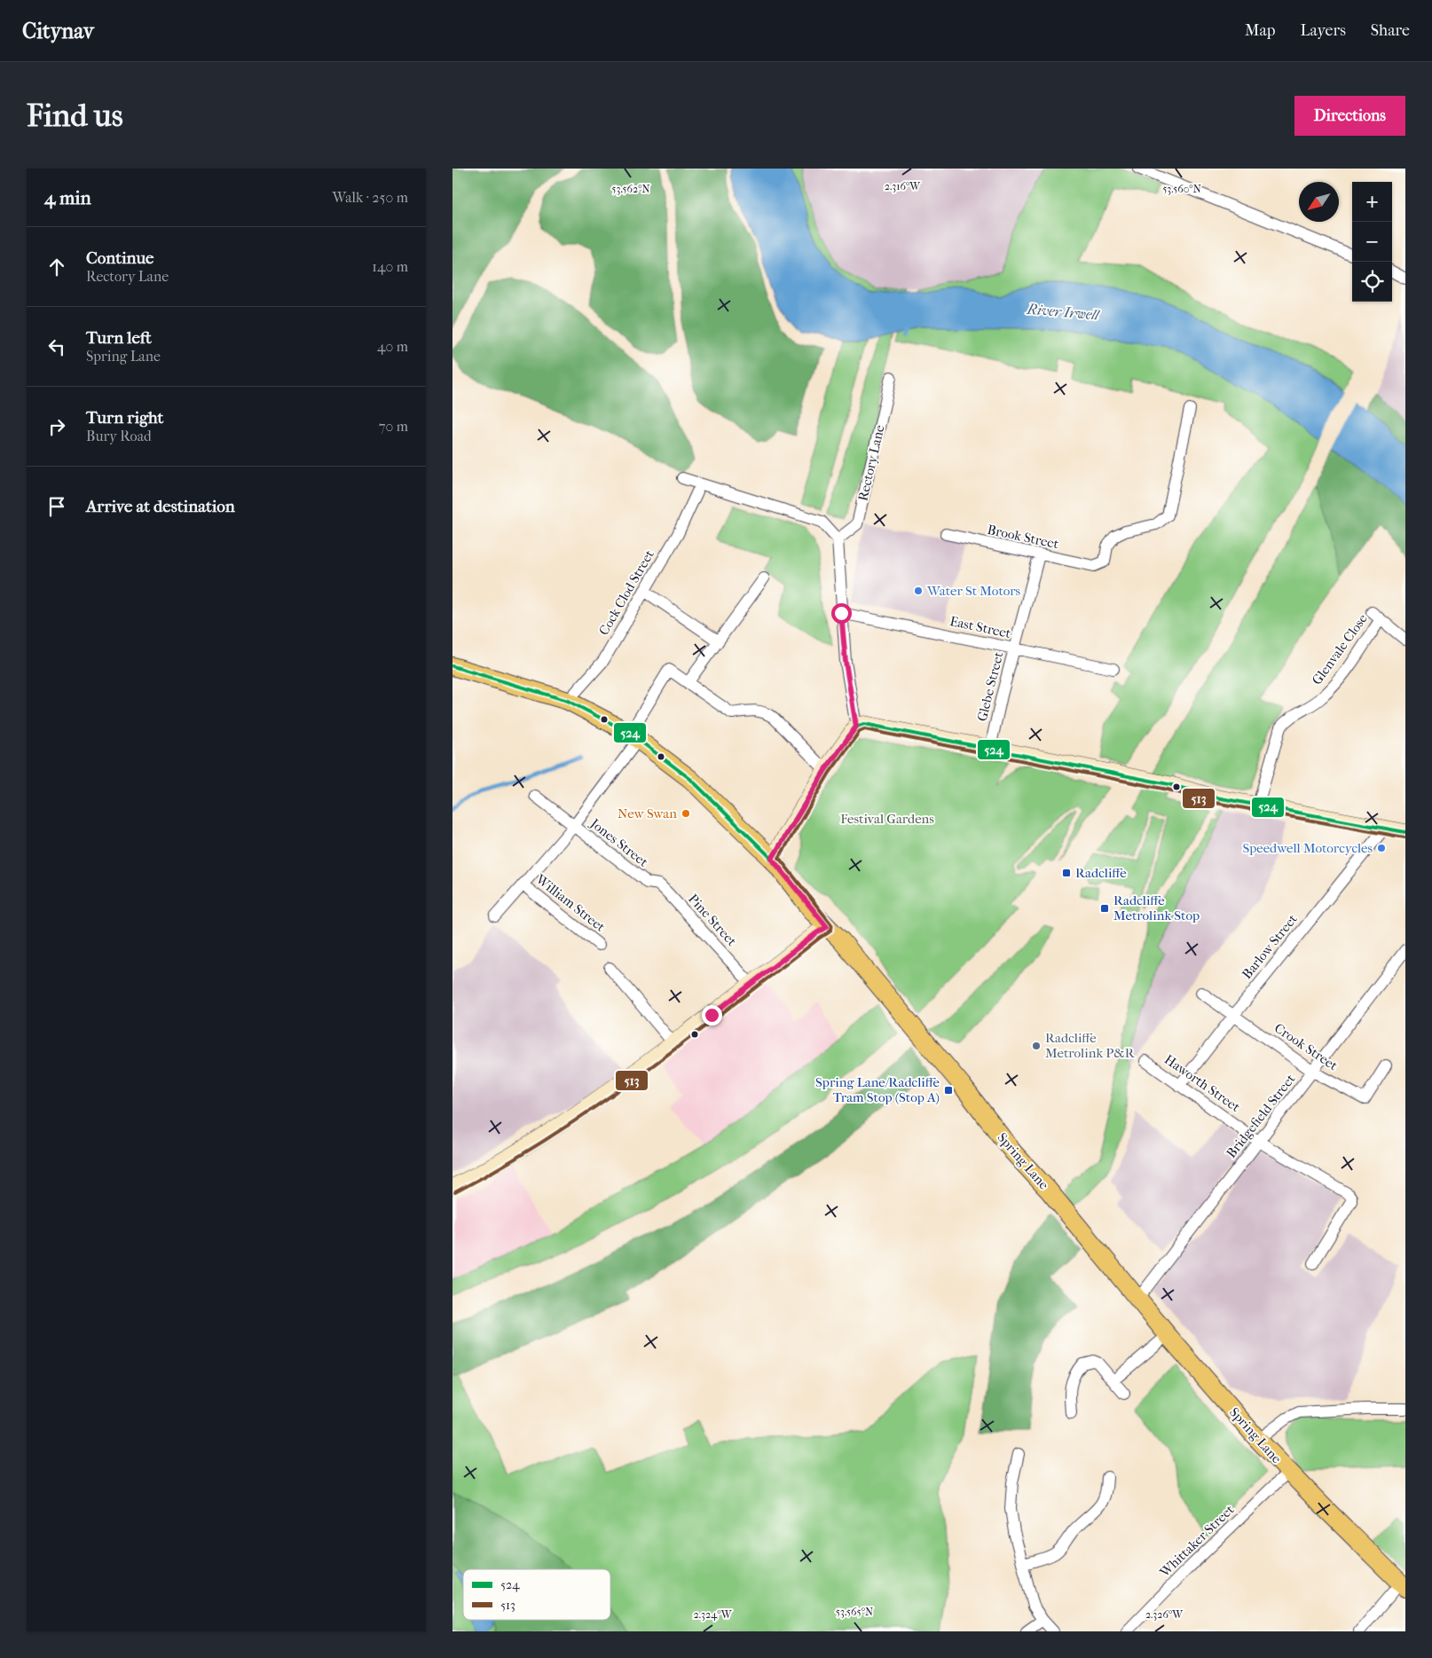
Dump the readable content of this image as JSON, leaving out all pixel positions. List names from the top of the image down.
{
  "streets": {
    "main road": ["Spring Lane"],
    "street": [
      "Rectory Lane",
      "Brook Street",
      "Cock Clod Street",
      "East Street",
      "Glenvale Close",
      "Glebe Street",
      "Jones Street",
      "William Street",
      "Pine Street",
      "Barlow Street",
      "Crook Street",
      "Haworth Street",
      "Bridgefield Street",
      "Whittaker Street"
    ]
  },
  "crossings": [
    ["Brook Street", "Glebe Street"],
    ["Cock Clod Street", "Spring Lane"],
    ["East Street", "Glebe Street"],
    ["Jones Street", "Pine Street"],
    ["Barlow Street", "Crook Street"],
    ["Barlow Street", "Haworth Street"],
    ["Crook Street", "Bridgefield Street"],
    ["Haworth Street", "Bridgefield Street"],
    ["Bridgefield Street", "Spring Lane"],
    ["Spring Lane", "Whittaker Street"]
  ],
  "water": ["River Irwell"],
  "parks": ["Festival Gardens"],
  "places": {
    "other": [
      "Water St Motors",
      "New Swan",
      "Speedwell Motorcycles",
      "Radcliffe Metrolink P&R"
    ],
    "transit": ["Radcliffe", "Radcliffe Metrolink Stop", "Spring Lane/Radcliffe Tram Stop (Stop A)"]
  },
  "lines": ["transit line 524", "transit line 513"],
  "legend": ["524", "513"],
  "north": "bottom left",
  "page": {
    "header": "Citynav",
    "nav": ["Map", "Layers", "Share"],
    "buttons": "Directions",
    "title": "Find us",
    "heading": ["4 min", "Walk · 250 m"],
    "map_buttons": ["+", "−"],
    "list": [
      ["Continue", "Rectory Lane", "140 m"],
      ["Turn left", "Spring Lane", "40 m"],
      ["Turn right", "Bury Road", "70 m"],
      "Arrive at destination"
    ]
  },
  "coordinates": [
    "2.316°W",
    "53.562°N",
    "53.560°N",
    "53.565°N",
    "2.324°W",
    "2.326°W"
  ]
}
